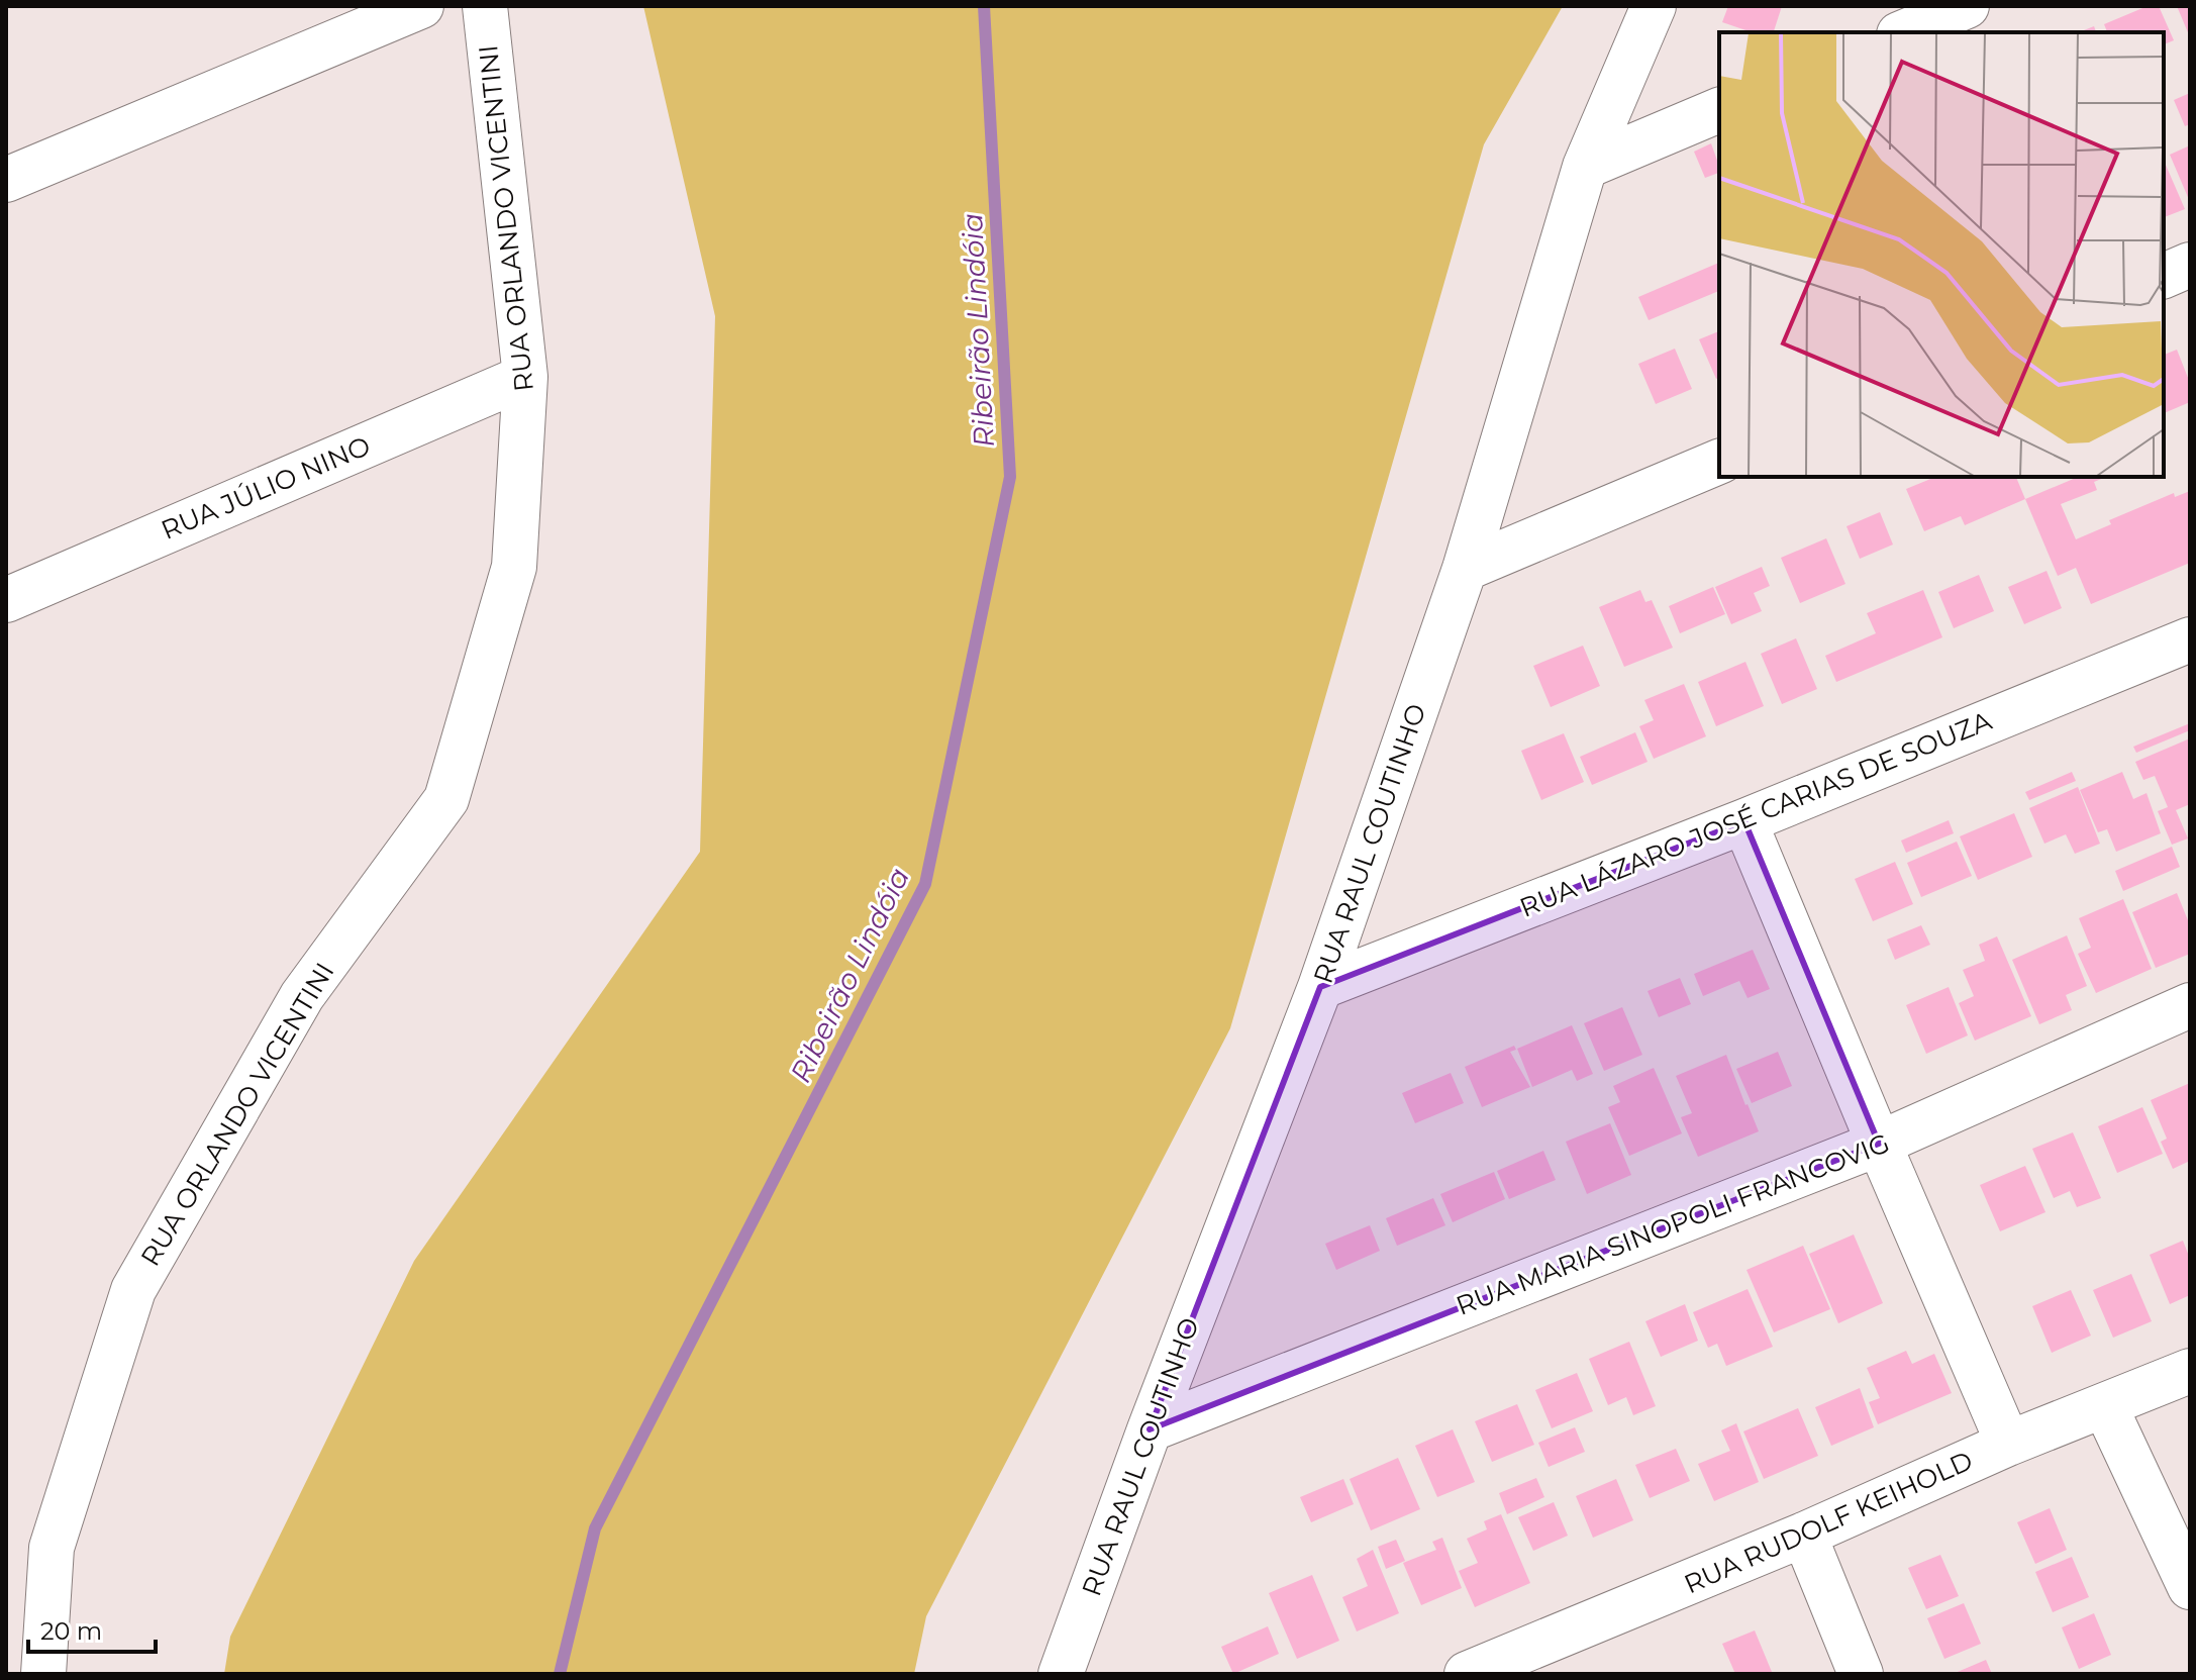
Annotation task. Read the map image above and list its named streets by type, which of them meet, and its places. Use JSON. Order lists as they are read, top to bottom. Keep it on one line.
{"streets":{"street":["RUA ORLANDO VICENTINI","RUA JÚLIO NINO","RUA LÁZARO JOSÉ CARIAS DE SOUZA","RUA RAUL COUTINHO","RUA MARIA SINOPOLI FRANCOVIG","RUA RUDOLF KEIHOLD"]},"crossings":[["RUA ORLANDO VICENTINI","RUA JÚLIO NINO"],["RUA LÁZARO JOSÉ CARIAS DE SOUZA","RUA RAUL COUTINHO"],["RUA RAUL COUTINHO","RUA MARIA SINOPOLI FRANCOVIG"]],"water":["Ribeirão Lindóia"],"scale_bar":"20 m"}
